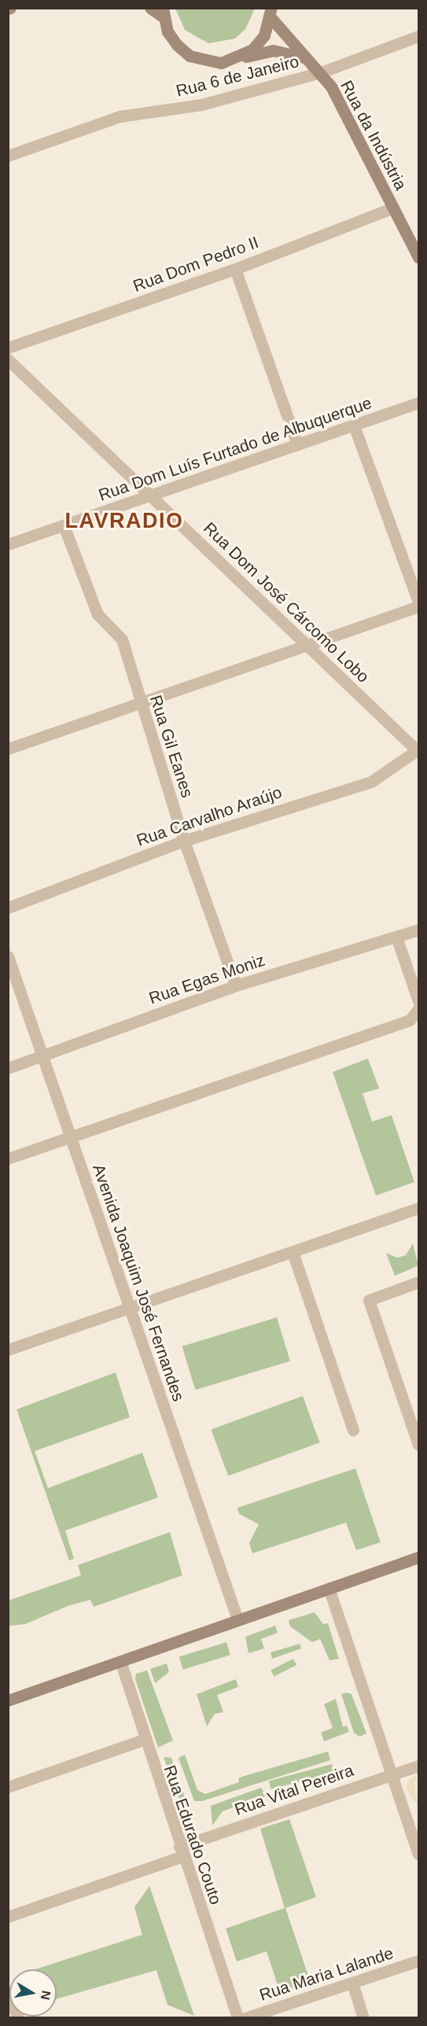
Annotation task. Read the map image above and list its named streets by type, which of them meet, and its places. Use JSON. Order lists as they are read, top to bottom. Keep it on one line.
{"streets":{"street":["Rua 6 de Janeiro","Rua da Indústria","Rua Dom Pedro II","Rua Dom Luís Furtado de Albuquerque","Rua Dom José Cárcomo Lobo","Rua Gil Eanes","Rua Carvalho Araújo","Rua Egas Moniz","Avenida Joaquim José Fernandes","Rua Vital Pereira","Rua Edurado Couto","Rua Maria Lalande"]},"crossings":[["Rua 6 de Janeiro","Rua da Indústria"],["Rua da Indústria","Rua Dom Pedro II"],["Rua Dom Luís Furtado de Albuquerque","Rua Dom José Cárcomo Lobo"],["Rua Dom Luís Furtado de Albuquerque","Rua Gil Eanes"],["Rua Dom José Cárcomo Lobo","Rua Carvalho Araújo"],["Rua Gil Eanes","Rua Carvalho Araújo"],["Rua Gil Eanes","Rua Egas Moniz"],["Rua Egas Moniz","Avenida Joaquim José Fernandes"],["Rua Vital Pereira","Rua Edurado Couto"]],"districts":["LAVRADIO"],"north":"right"}
